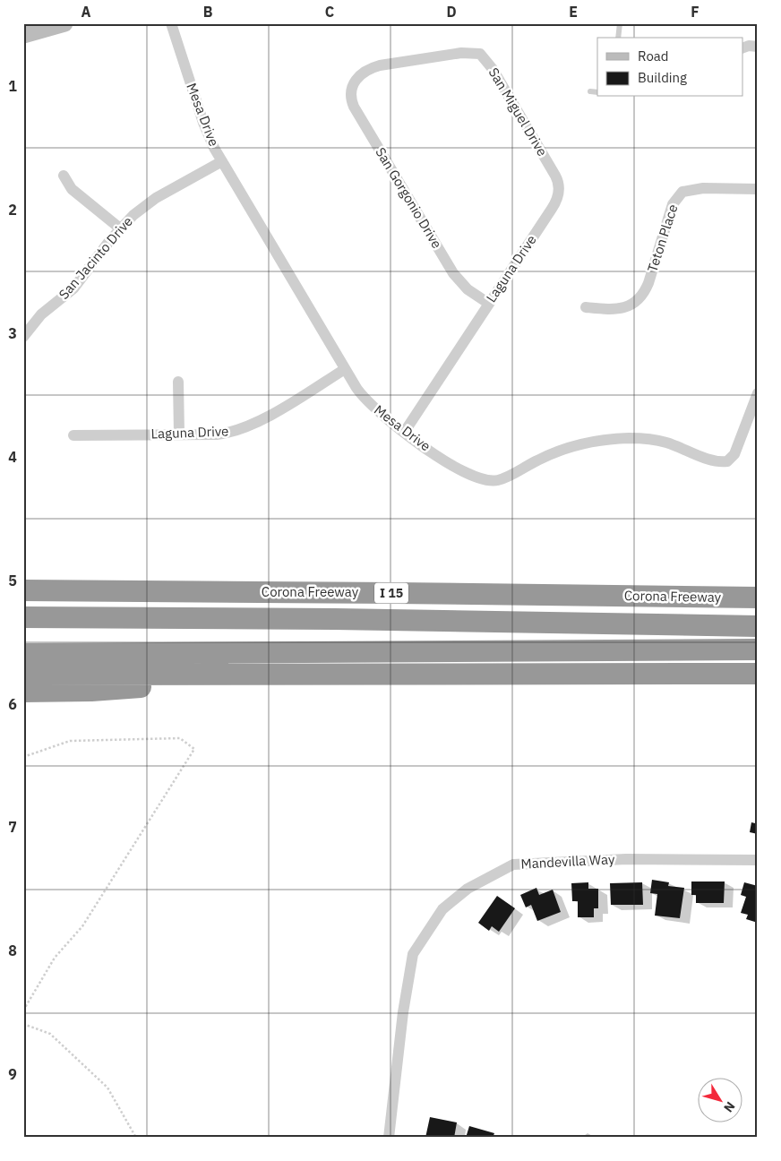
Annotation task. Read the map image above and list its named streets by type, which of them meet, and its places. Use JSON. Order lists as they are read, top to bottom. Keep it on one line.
{"streets":{"highway":["Corona Freeway","I 15"],"street":["San Miguel Drive","Mesa Drive","San Gorgonio Drive","Teton Place","San Jacinto Drive","Laguna Drive","Mandevilla Way"]},"crossings":[["San Miguel Drive","San Gorgonio Drive"],["San Miguel Drive","Laguna Drive"],["Mesa Drive","San Jacinto Drive"],["Mesa Drive","Laguna Drive"],["San Gorgonio Drive","Laguna Drive"]],"legend":["Road","Building"],"north":"bottom right","grid":{"columns":["A","B","C","D","E","F"],"rows":["1","2","3","4","5","6","7","8","9"]}}
